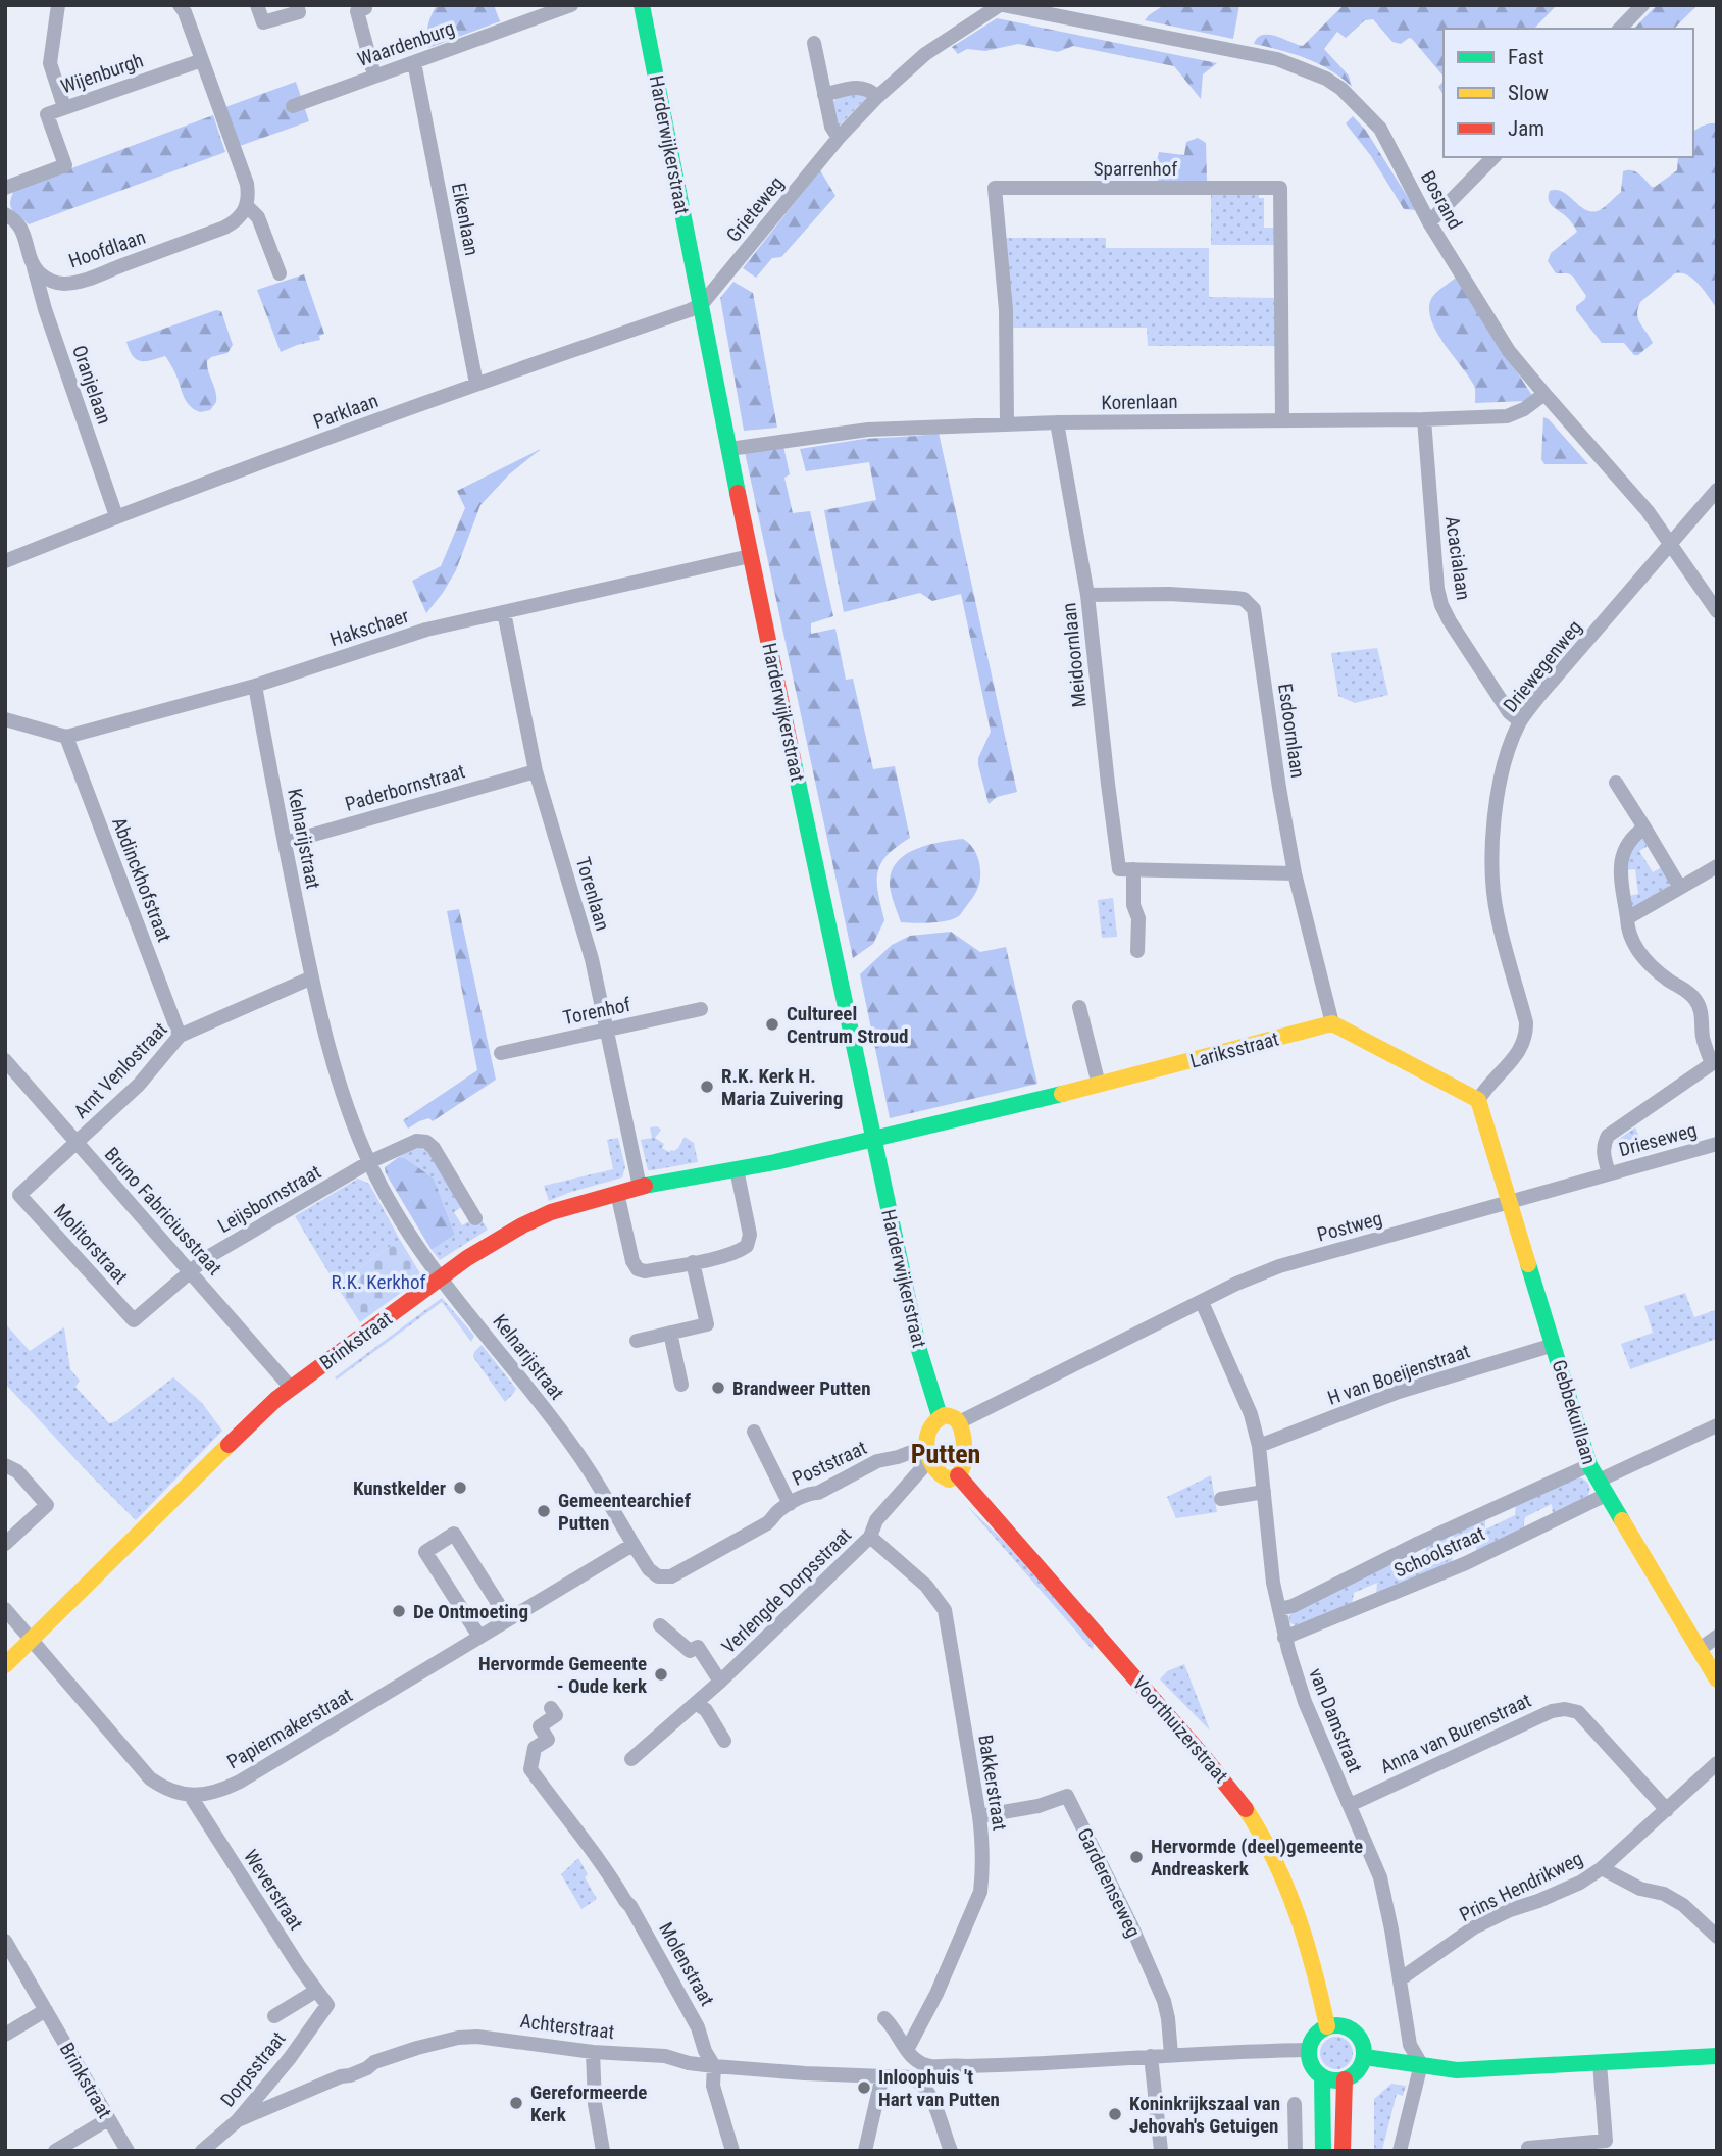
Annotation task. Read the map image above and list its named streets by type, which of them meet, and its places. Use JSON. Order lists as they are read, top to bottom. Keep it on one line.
{"streets":{"main road":["Harderwijkerstraat","Lariksstraat","Brinkstraat","Gebbekuillaan","Voorthuizerstraat"],"street":["Waardenburg","Wijenburgh","Sparrenhof","Bosrand","Grieteweg","Eikenlaan","Hoofdlaan","Oranjelaan","Korenlaan","Parklaan","Acacialaan","Hakschaer","Meidoornlaan","Driewegenweg","Esdoornlaan","Paderbornstraat","Kelnarijstraat","Abdinckhofstraat","Torenlaan","Torenhof","Arnt Venlostraat","Drieseweg","Leijsbornstraat","Bruno Fabriciusstraat","Postweg","Molitorstraat","H van Boeijenstraat","Poststraat","Schoolstraat","Verlengde Dorpsstraat","van Damstraat","Papiermakerstraat","Anna van Burenstraat","Bakkerstraat","Garderenseweg","Prins Hendrikweg","Weverstraat","Molenstraat","Achterstraat","Dorpsstraat"]},"crossings":[["Waardenburg","Eikenlaan"],["Harderwijkerstraat","Grieteweg"],["Harderwijkerstraat","Korenlaan"],["Harderwijkerstraat","Parklaan"],["Harderwijkerstraat","Hakschaer"],["Harderwijkerstraat","Lariksstraat"],["Harderwijkerstraat","Postweg"],["Harderwijkerstraat","Brinkstraat"],["Harderwijkerstraat","Poststraat"],["Harderwijkerstraat","Verlengde Dorpsstraat"],["Harderwijkerstraat","Voorthuizerstraat"],["Sparrenhof","Korenlaan"],["Bosrand","Grieteweg"],["Bosrand","Korenlaan"],["Bosrand","Driewegenweg"],["Grieteweg","Parklaan"],["Eikenlaan","Parklaan"],["Hoofdlaan","Oranjelaan"],["Oranjelaan","Parklaan"],["Korenlaan","Acacialaan"],["Korenlaan","Meidoornlaan"],["Acacialaan","Driewegenweg"],["Hakschaer","Kelnarijstraat"],["Hakschaer","Abdinckhofstraat"],["Hakschaer","Torenlaan"],["Meidoornlaan","Esdoornlaan"],["Esdoornlaan","Lariksstraat"],["Paderbornstraat","Kelnarijstraat"],["Paderbornstraat","Torenlaan"],["Kelnarijstraat","Arnt Venlostraat"],["Kelnarijstraat","Leijsbornstraat"],["Kelnarijstraat","Brinkstraat"],["Kelnarijstraat","Poststraat"],["Kelnarijstraat","Papiermakerstraat"],["Abdinckhofstraat","Arnt Venlostraat"],["Torenlaan","Torenhof"],["Torenlaan","Brinkstraat"],["Lariksstraat","Brinkstraat"],["Arnt Venlostraat","Bruno Fabriciusstraat"],["Arnt Venlostraat","Molitorstraat"],["Drieseweg","Postweg"],["Leijsbornstraat","Bruno Fabriciusstraat"],["Leijsbornstraat","Molitorstraat"],["Bruno Fabriciusstraat","Molitorstraat"],["Bruno Fabriciusstraat","Brinkstraat"],["Postweg","Gebbekuillaan"],["Postweg","Poststraat"],["Postweg","Verlengde Dorpsstraat"],["Postweg","van Damstraat"],["Postweg","Voorthuizerstraat"],["H van Boeijenstraat","Gebbekuillaan"],["H van Boeijenstraat","van Damstraat"],["Gebbekuillaan","Schoolstraat"],["Poststraat","Verlengde Dorpsstraat"],["Poststraat","Voorthuizerstraat"],["Schoolstraat","van Damstraat"],["Verlengde Dorpsstraat","Voorthuizerstraat"],["Verlengde Dorpsstraat","Bakkerstraat"],["van Damstraat","Anna van Burenstraat"],["van Damstraat","Prins Hendrikweg"],["Papiermakerstraat","Weverstraat"],["Anna van Burenstraat","Prins Hendrikweg"],["Bakkerstraat","Garderenseweg"],["Weverstraat","Dorpsstraat"],["Molenstraat","Achterstraat"],["Achterstraat","Dorpsstraat"]],"districts":["Putten"],"parks":["R.K. Kerkhof"],"places":["Cultureel Centrum Stroud","R.K. Kerk H. Maria Zuivering","Brandweer Putten","Kunstkelder","Gemeentearchief Putten","De Ontmoeting","Hervormde Gemeente - Oude kerk","Hervormde (deel)gemeente Andreaskerk","Inloophuis 't Hart van Putten","Gereformeerde Kerk","Koninkrijkszaal van Jehovah's Getuigen"],"legend":["Fast","Slow","Jam"]}
